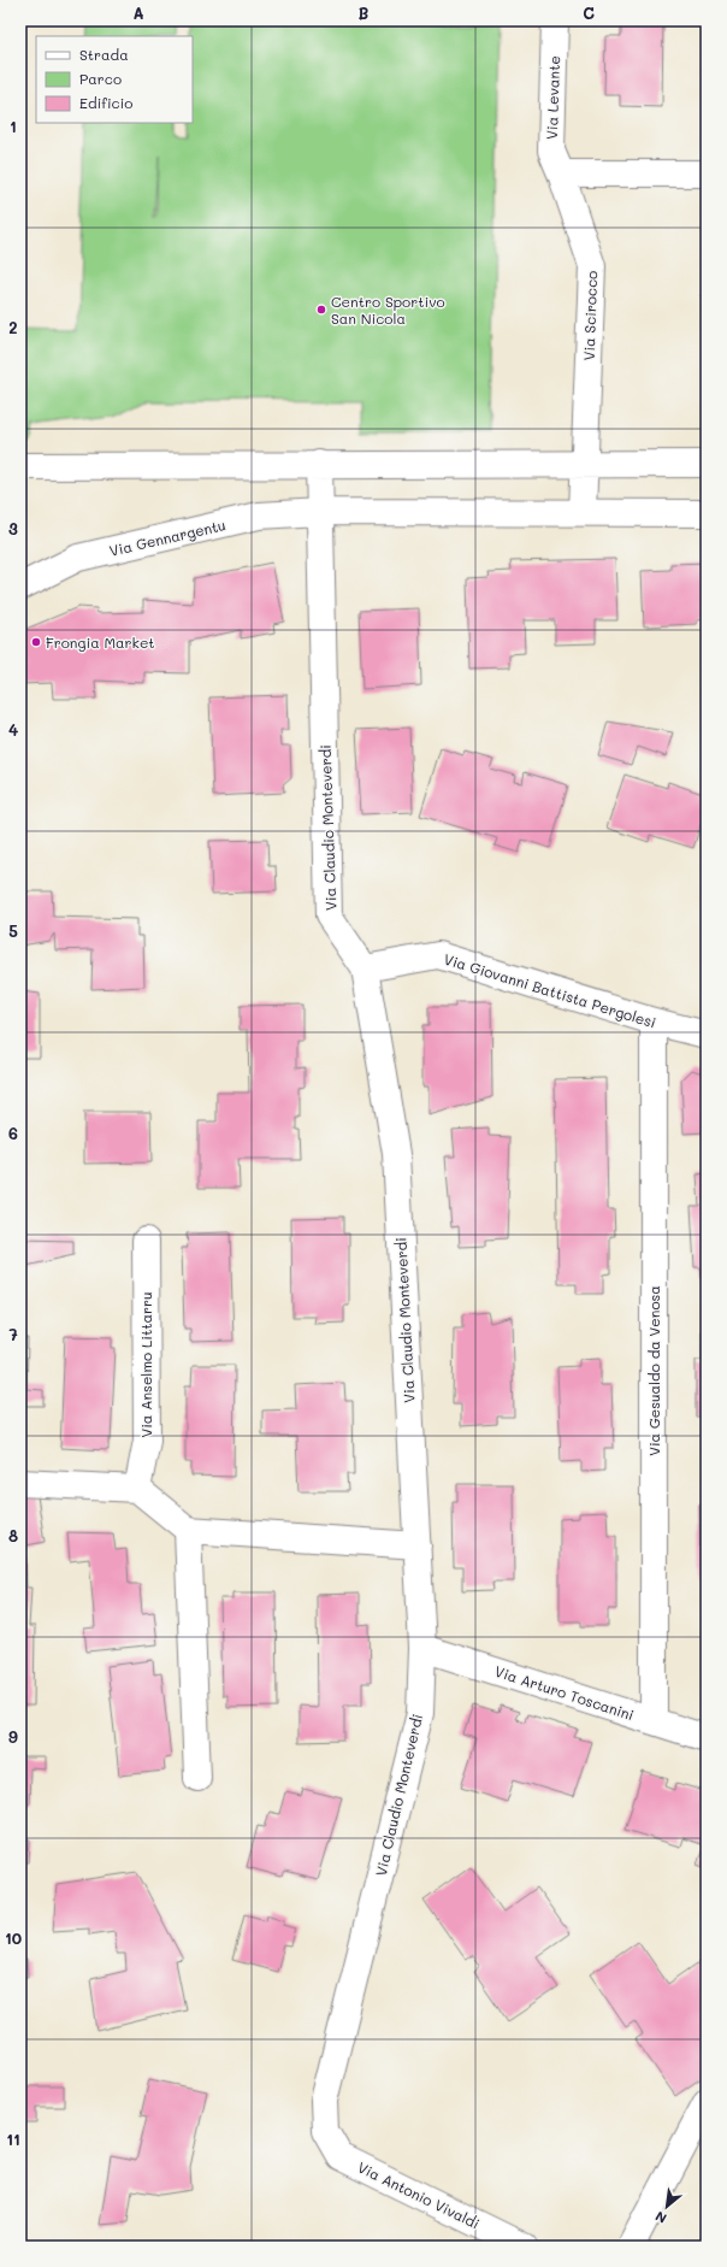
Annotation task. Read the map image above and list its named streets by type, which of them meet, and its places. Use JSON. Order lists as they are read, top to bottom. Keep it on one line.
{"streets":{"street":["Via Levante","Via Scirocco","Via Gennargentu","Via Claudio Monteverdi","Via Giovanni Battista Pergolesi","Via Anselmo Littarru","Via Gesualdo da Venosa","Via Arturo Toscanini","Via Antonio Vivaldi"]},"crossings":[["Via Levante","Via Scirocco"],["Via Gennargentu","Via Claudio Monteverdi"],["Via Claudio Monteverdi","Via Giovanni Battista Pergolesi"],["Via Claudio Monteverdi","Via Arturo Toscanini"],["Via Claudio Monteverdi","Via Antonio Vivaldi"],["Via Giovanni Battista Pergolesi","Via Gesualdo da Venosa"],["Via Gesualdo da Venosa","Via Arturo Toscanini"]],"places":["Centro Sportivo San Nicola","Frongia Market"],"legend":["Strada","Parco","Edificio"],"north":"bottom left","grid":{"columns":["A","B","C"],"rows":["1","2","3","4","5","6","7","8","9","10","11"]}}
